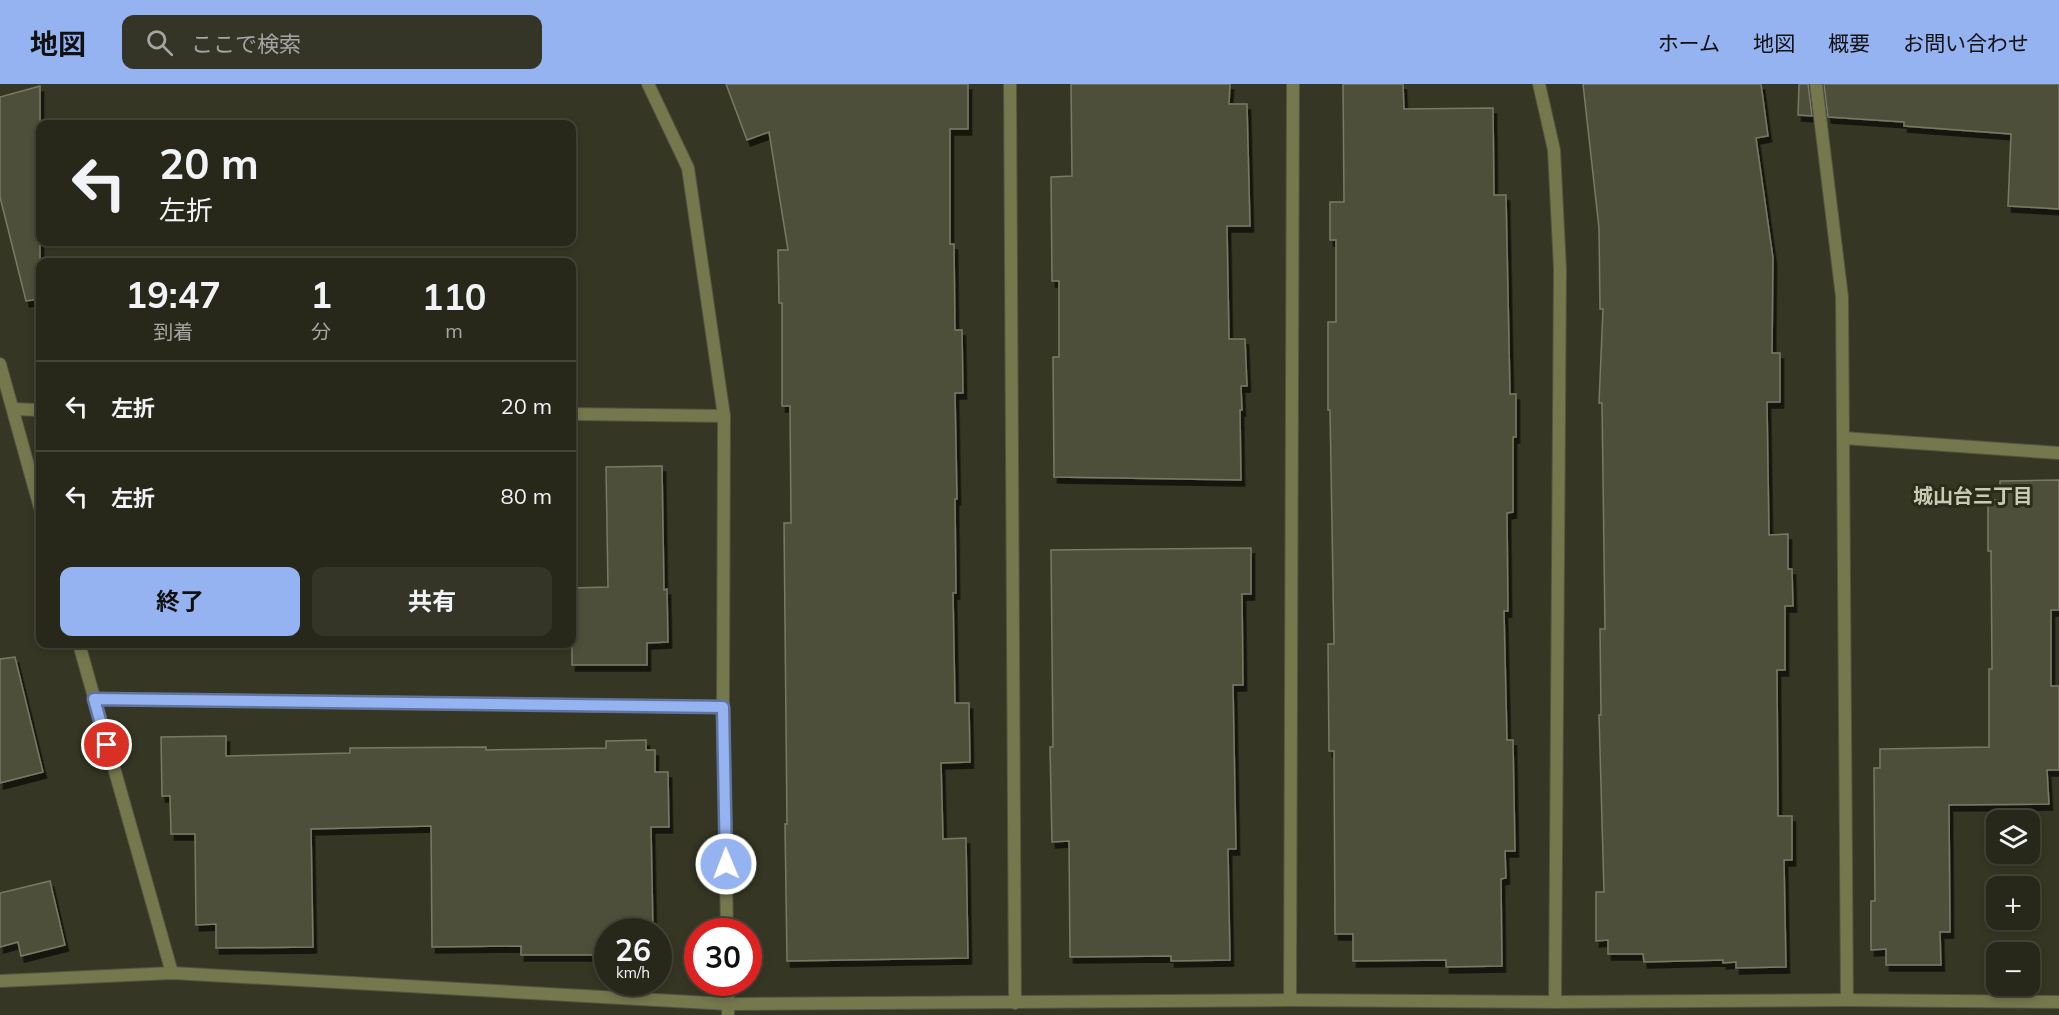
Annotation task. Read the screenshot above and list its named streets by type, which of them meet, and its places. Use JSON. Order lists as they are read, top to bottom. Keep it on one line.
{"districts":["城山台三丁目"],"page":{"header":"地図","search":"ここで検索","nav":["ホーム","地図","概要","お問い合わせ"],"turn":["20 m","左折"],"eta":["19:47","到着","1","分","110","m"],"list":[{"name":"左折","value":"20 m"},{"name":"左折","value":"80 m"}],"buttons":["終了","共有"],"map_buttons":["+","−"],"speed":"26 km/h","limit":"30"}}
